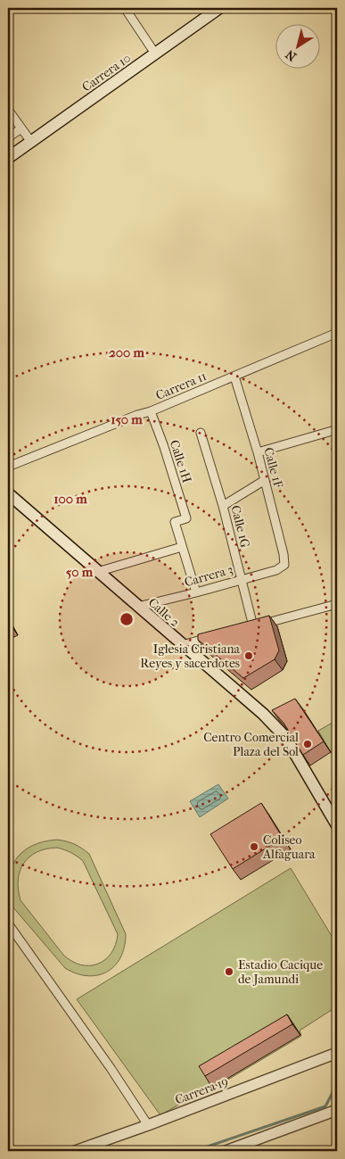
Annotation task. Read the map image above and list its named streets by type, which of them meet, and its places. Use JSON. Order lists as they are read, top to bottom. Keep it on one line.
{"streets":{"main road":["Carrera 10","Calle 2"],"street":["Carrera 11","Calle 1H","Calle 1F","Calle 1G","Carrera 3","Carrera 19"]},"crossings":[["Carrera 11","Calle 1H"],["Carrera 11","Calle 1F"],["Calle 1F","Carrera 3"],["Calle 1G","Carrera 3"],["Carrera 3","Calle 2"]],"places":["Iglesia Cristiana Reyes y sacerdotes","Centro Comercial Plaza del Sol","Coliseo Alfaguara","Estadio Cacique de Jamundi"],"north":"bottom left","rings":["200 m","150 m","100 m","50 m"]}
